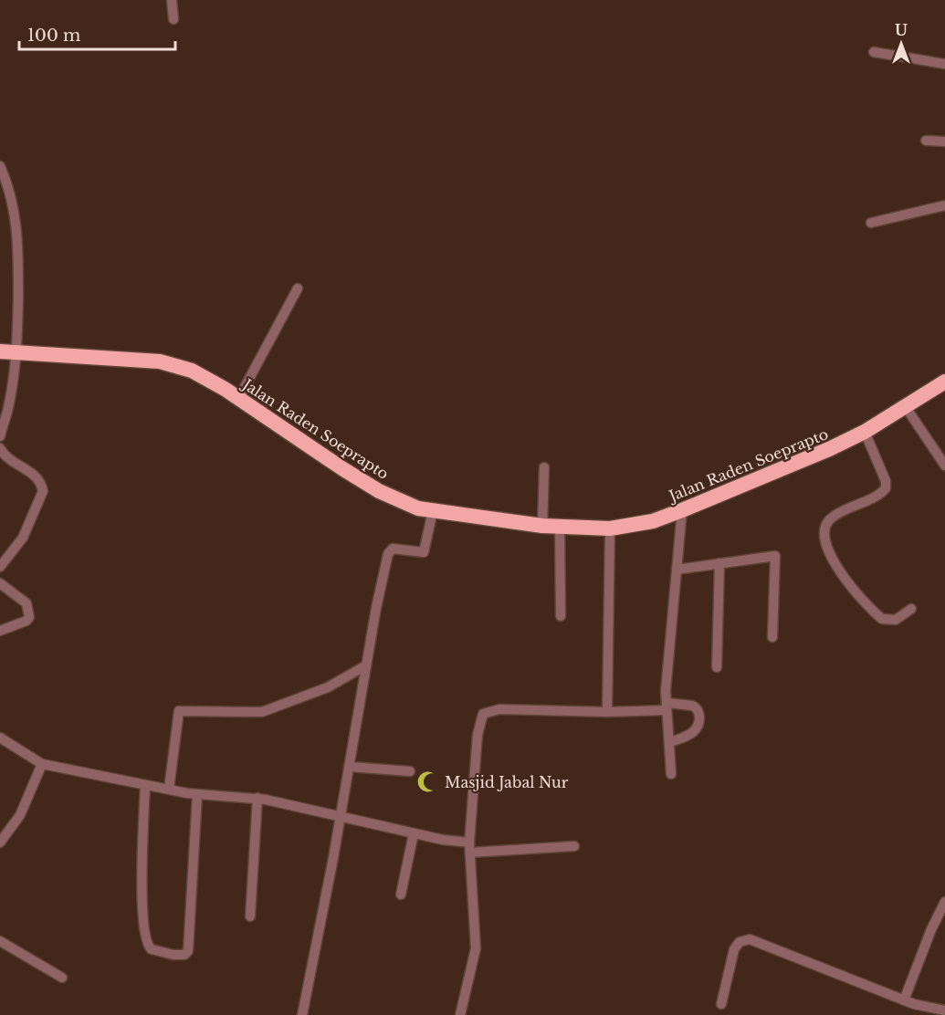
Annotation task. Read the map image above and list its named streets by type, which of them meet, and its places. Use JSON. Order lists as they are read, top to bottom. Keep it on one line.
{"streets":{"highway":["Jalan Raden Soeprapto"]},"places":{"mosque":["Masjid Jabal Nur"]},"scale_bar":"100 m","north":"top"}
